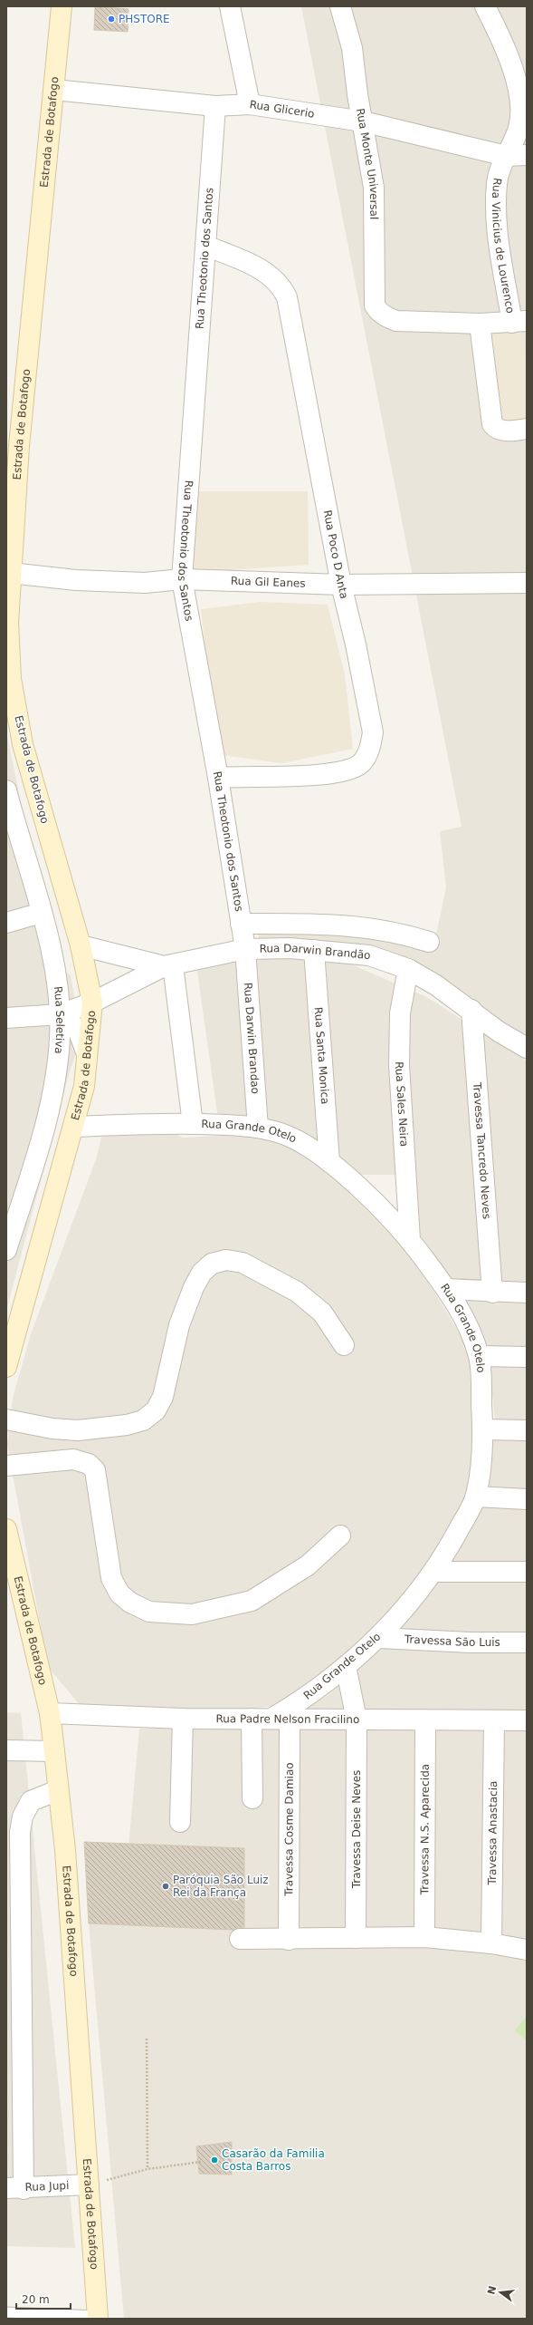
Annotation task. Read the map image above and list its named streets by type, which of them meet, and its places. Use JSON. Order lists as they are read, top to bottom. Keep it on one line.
{"streets":{"main road":["Estrada de Botafogo"],"street":["Rua Glicerio","Rua Monte Universal","Rua Vinicius de Lourenco","Rua Theotonio dos Santos","Rua Poco D Anta","Rua Gil Eanes","Rua Darwin Brandão","Rua Seletiva","Rua Darwin Brandao","Rua Santa Monica","Rua Sales Neira","Rua Grande Otelo","Travessa Tancredo Neves","Travessa Sāo Luis","Rua Padre Nelson Fracilino","Travessa Cosme Damiao","Travessa Deise Neves","Travessa N.S. Aparecida","Travessa Anastacia","Rua Jupi"]},"crossings":[["Rua Glicerio","Estrada de Botafogo"],["Rua Glicerio","Rua Monte Universal"],["Rua Glicerio","Rua Vinicius de Lourenco"],["Rua Glicerio","Rua Theotonio dos Santos"],["Estrada de Botafogo","Rua Gil Eanes"],["Estrada de Botafogo","Rua Darwin Brandão"],["Estrada de Botafogo","Rua Grande Otelo"],["Estrada de Botafogo","Rua Padre Nelson Fracilino"],["Estrada de Botafogo","Rua Jupi"],["Rua Theotonio dos Santos","Rua Poco D Anta"],["Rua Theotonio dos Santos","Rua Gil Eanes"],["Rua Theotonio dos Santos","Rua Darwin Brandão"],["Rua Theotonio dos Santos","Rua Darwin Brandao"],["Rua Poco D Anta","Rua Gil Eanes"],["Rua Darwin Brandão","Rua Darwin Brandao"],["Rua Darwin Brandão","Rua Santa Monica"],["Rua Darwin Brandão","Rua Sales Neira"],["Rua Darwin Brandão","Travessa Tancredo Neves"],["Rua Darwin Brandao","Rua Grande Otelo"],["Rua Santa Monica","Rua Grande Otelo"],["Rua Sales Neira","Rua Grande Otelo"],["Rua Grande Otelo","Travessa Sāo Luis"],["Rua Grande Otelo","Rua Padre Nelson Fracilino"],["Rua Grande Otelo","Travessa Cosme Damiao"],["Rua Grande Otelo","Travessa Deise Neves"],["Rua Padre Nelson Fracilino","Travessa Cosme Damiao"],["Rua Padre Nelson Fracilino","Travessa Deise Neves"],["Rua Padre Nelson Fracilino","Travessa N.S. Aparecida"],["Rua Padre Nelson Fracilino","Travessa Anastacia"]],"places":["PHSTORE","Paróquia São Luiz Rei da França","Casarão da Familia Costa Barros"],"scale_bar":"20 m","north":"left"}
